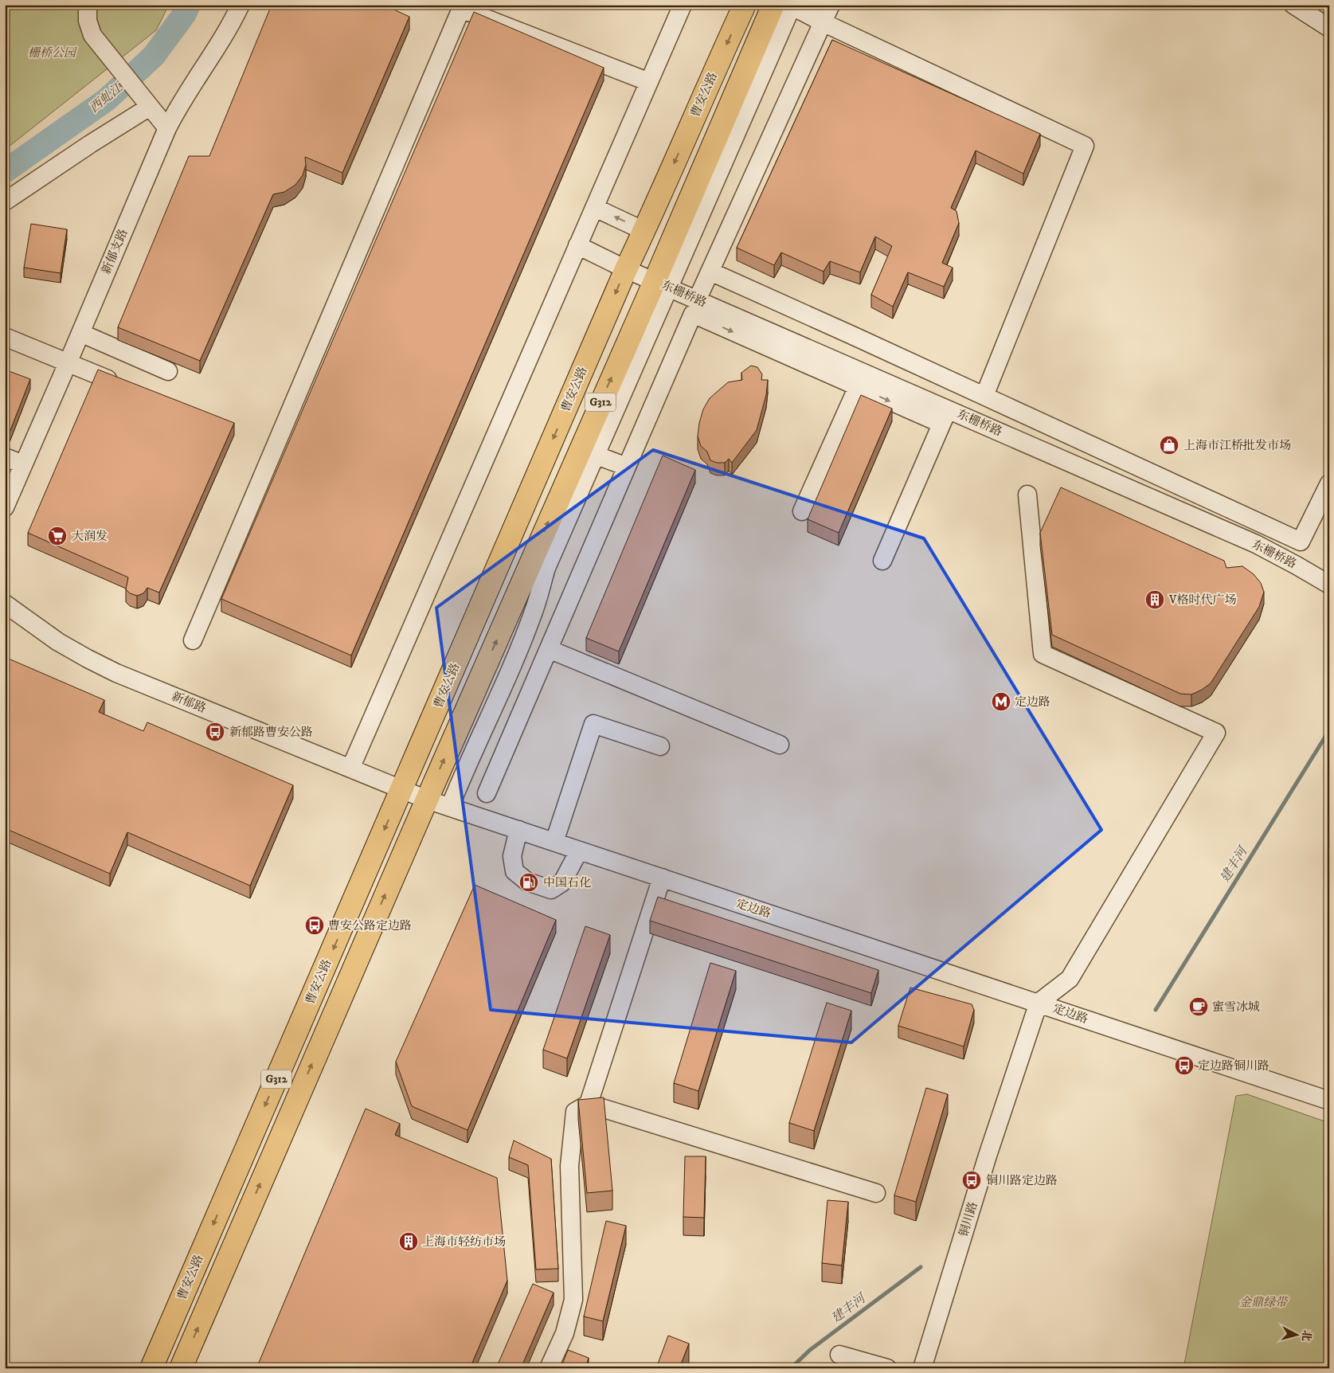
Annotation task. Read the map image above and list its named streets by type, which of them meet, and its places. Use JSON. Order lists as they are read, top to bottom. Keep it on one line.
{"streets":{"highway":["曹安公路","G312"],"street":["新郁支路","东栅桥路","新郁路","定边路","铜川路"]},"crossings":[["曹安公路","东栅桥路"],["曹安公路","新郁路"],["东栅桥路","G312"],["G312","新郁路"],["G312","定边路"],["新郁路","定边路"],["定边路","铜川路"]],"water":["西虬江","建丰河"],"parks":["栅桥公园","金鼎绿带"],"places":{"shop":["上海市江桥批发市场"],"supermarket":["大润发"],"building":["V格时代广场","上海市轻纺市场"],"metro station":["定边路"],"bus stop":["新郁路曹安公路","曹安公路定边路","定边路铜川路","铜川路定边路"],"fuel station":["中国石化"],"cafe":["蜜雪冰城"]},"north":"right"}
